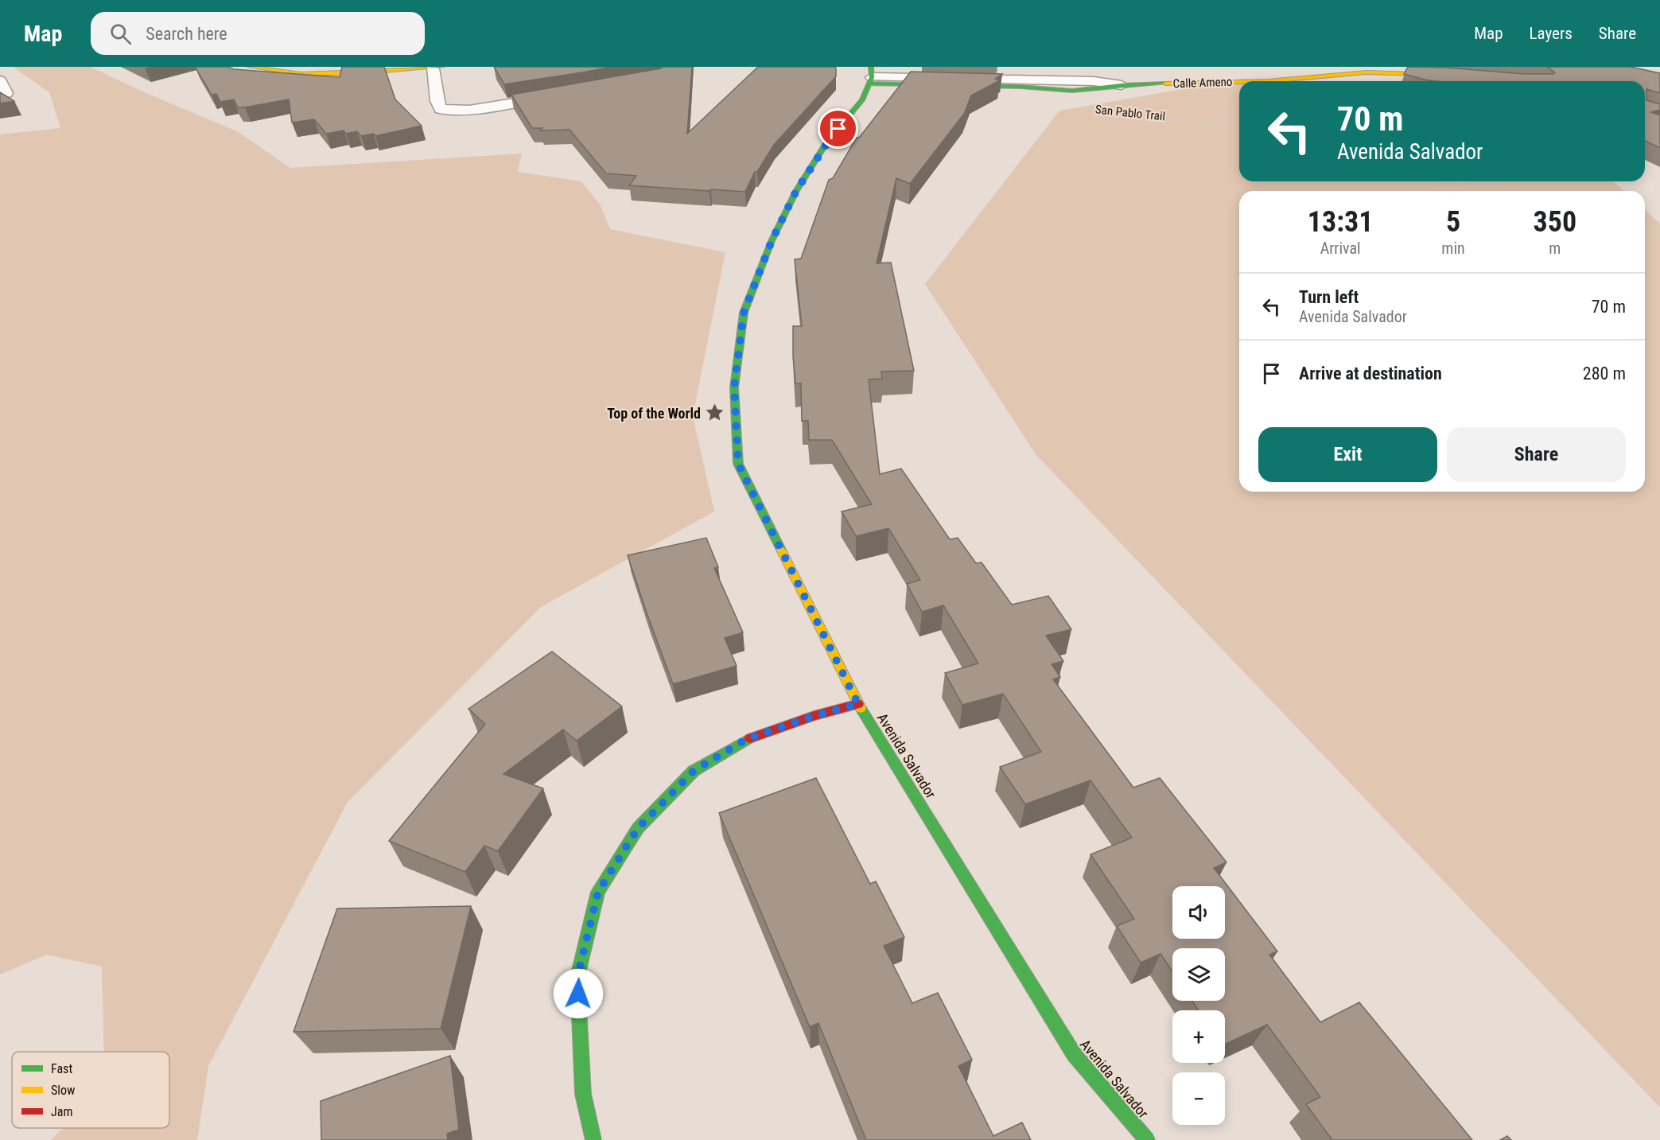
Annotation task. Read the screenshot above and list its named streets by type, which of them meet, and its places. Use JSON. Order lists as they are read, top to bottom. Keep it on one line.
{"streets":{"street":["Calle Ameno","Avenida Salvador"],"path":["San Pablo Trail"]},"crossings":[["Calle Ameno","Avenida Salvador"]],"places":{"place":["Top of the World"]},"legend":["Fast","Slow","Jam"],"page":{"header":"Map","search":"Search here","nav":["Map","Layers","Share"],"turn":["70 m","Avenida Salvador"],"eta":["13:31","Arrival","5","min","350","m"],"list":[{"name":"Turn left","note":"Avenida Salvador","value":"70 m"},{"name":"Arrive at destination","value":"280 m"}],"buttons":["Exit","Share"],"map_buttons":["+","−"]}}
